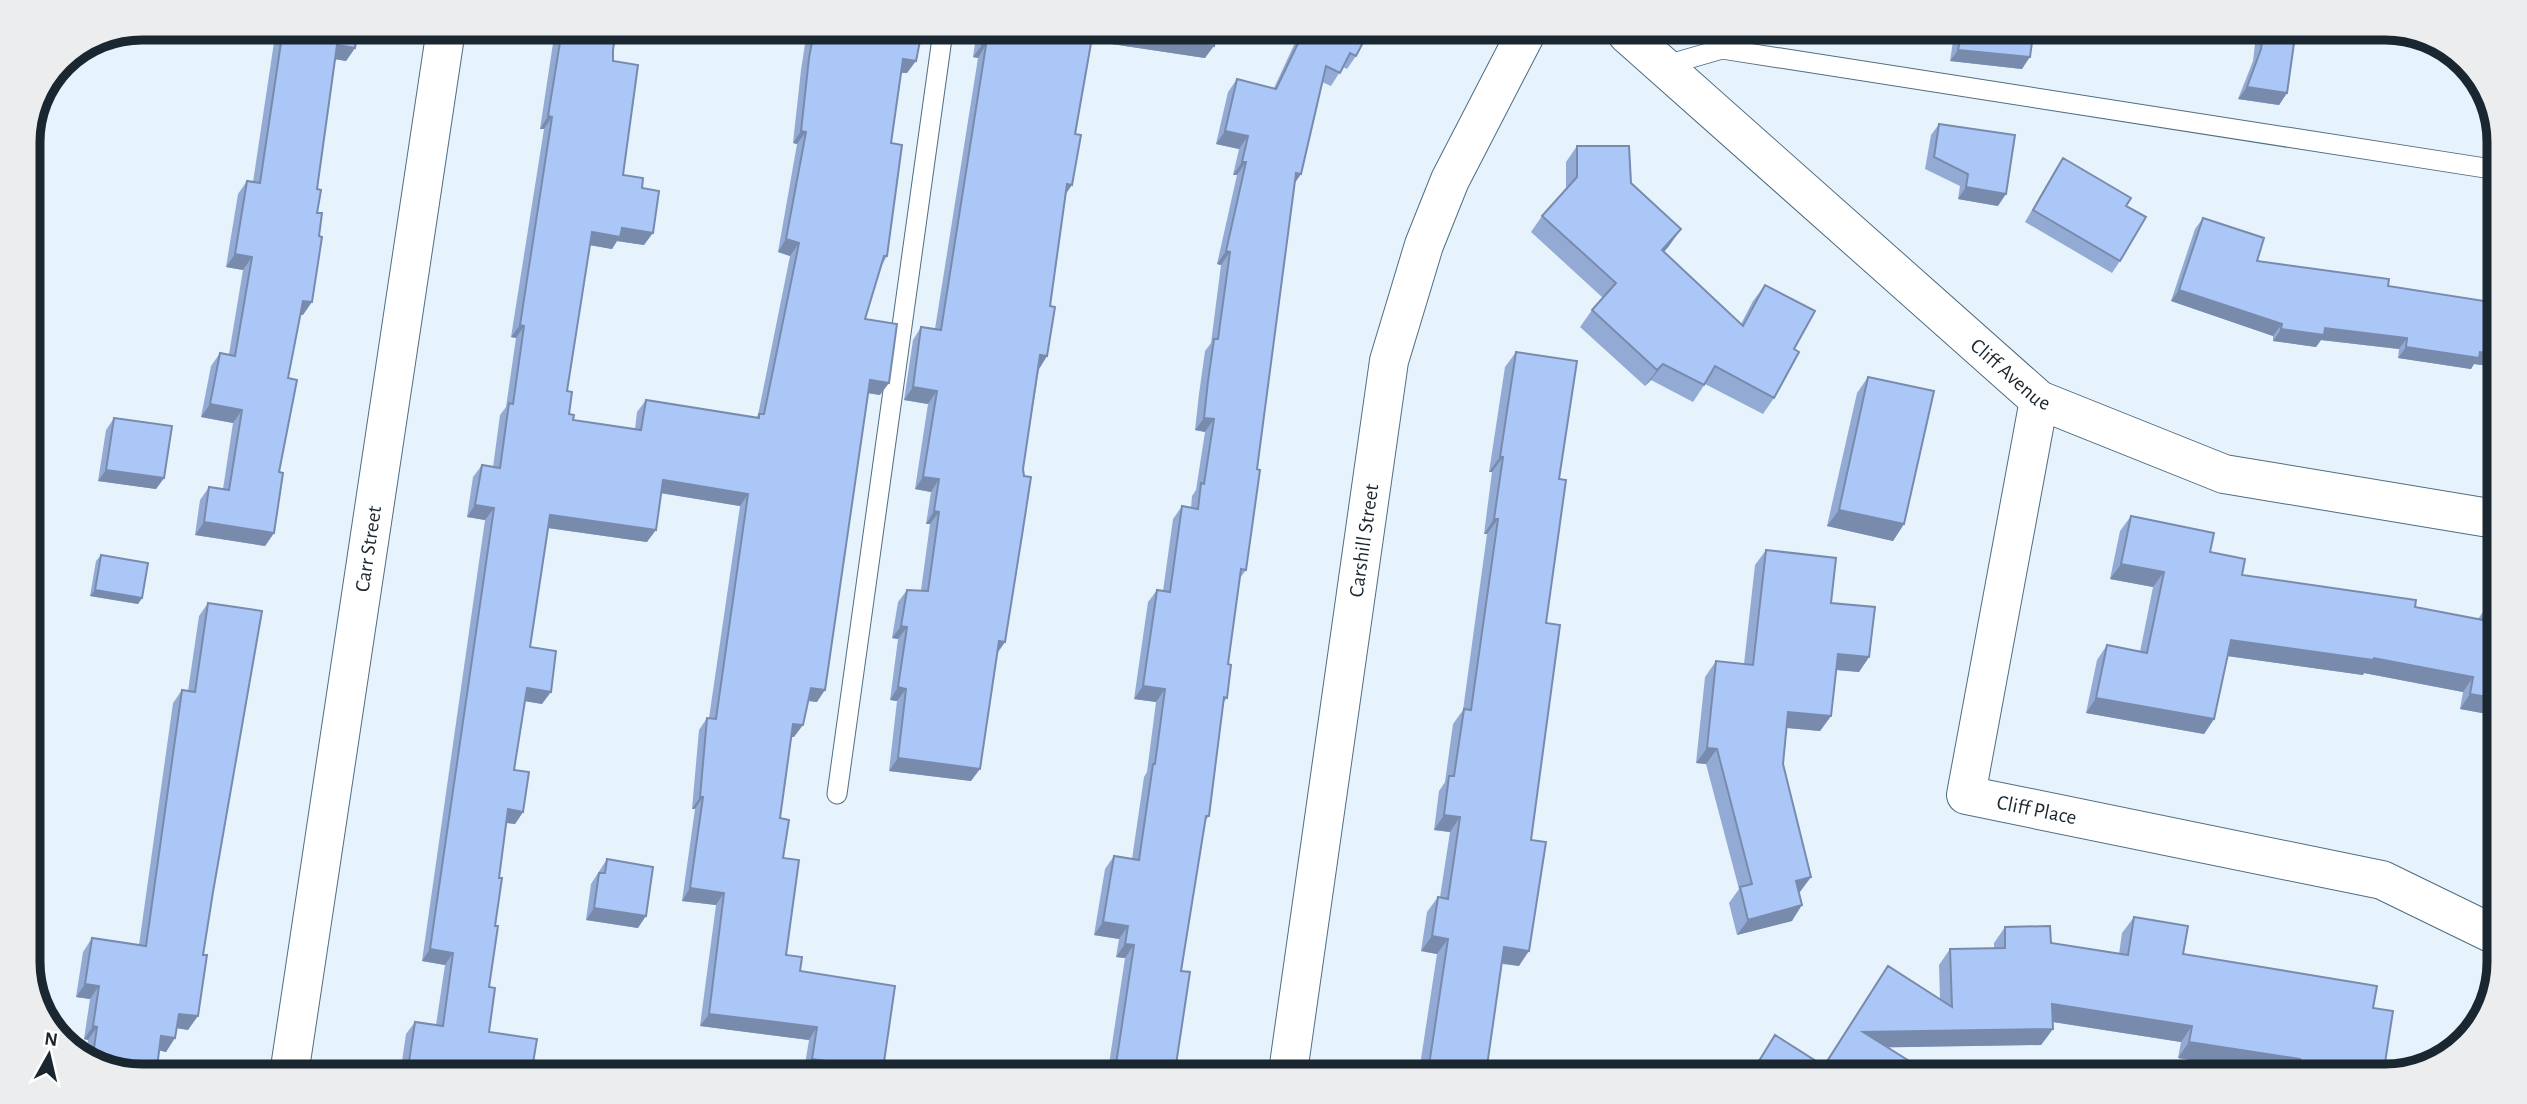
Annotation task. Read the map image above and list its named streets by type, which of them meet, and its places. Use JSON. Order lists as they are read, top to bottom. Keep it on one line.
{"streets":{"street":["Cliff Avenue","Carshill Street","Carr Street","Cliff Place"]},"crossings":[["Cliff Avenue","Cliff Place"]],"north":"top"}
